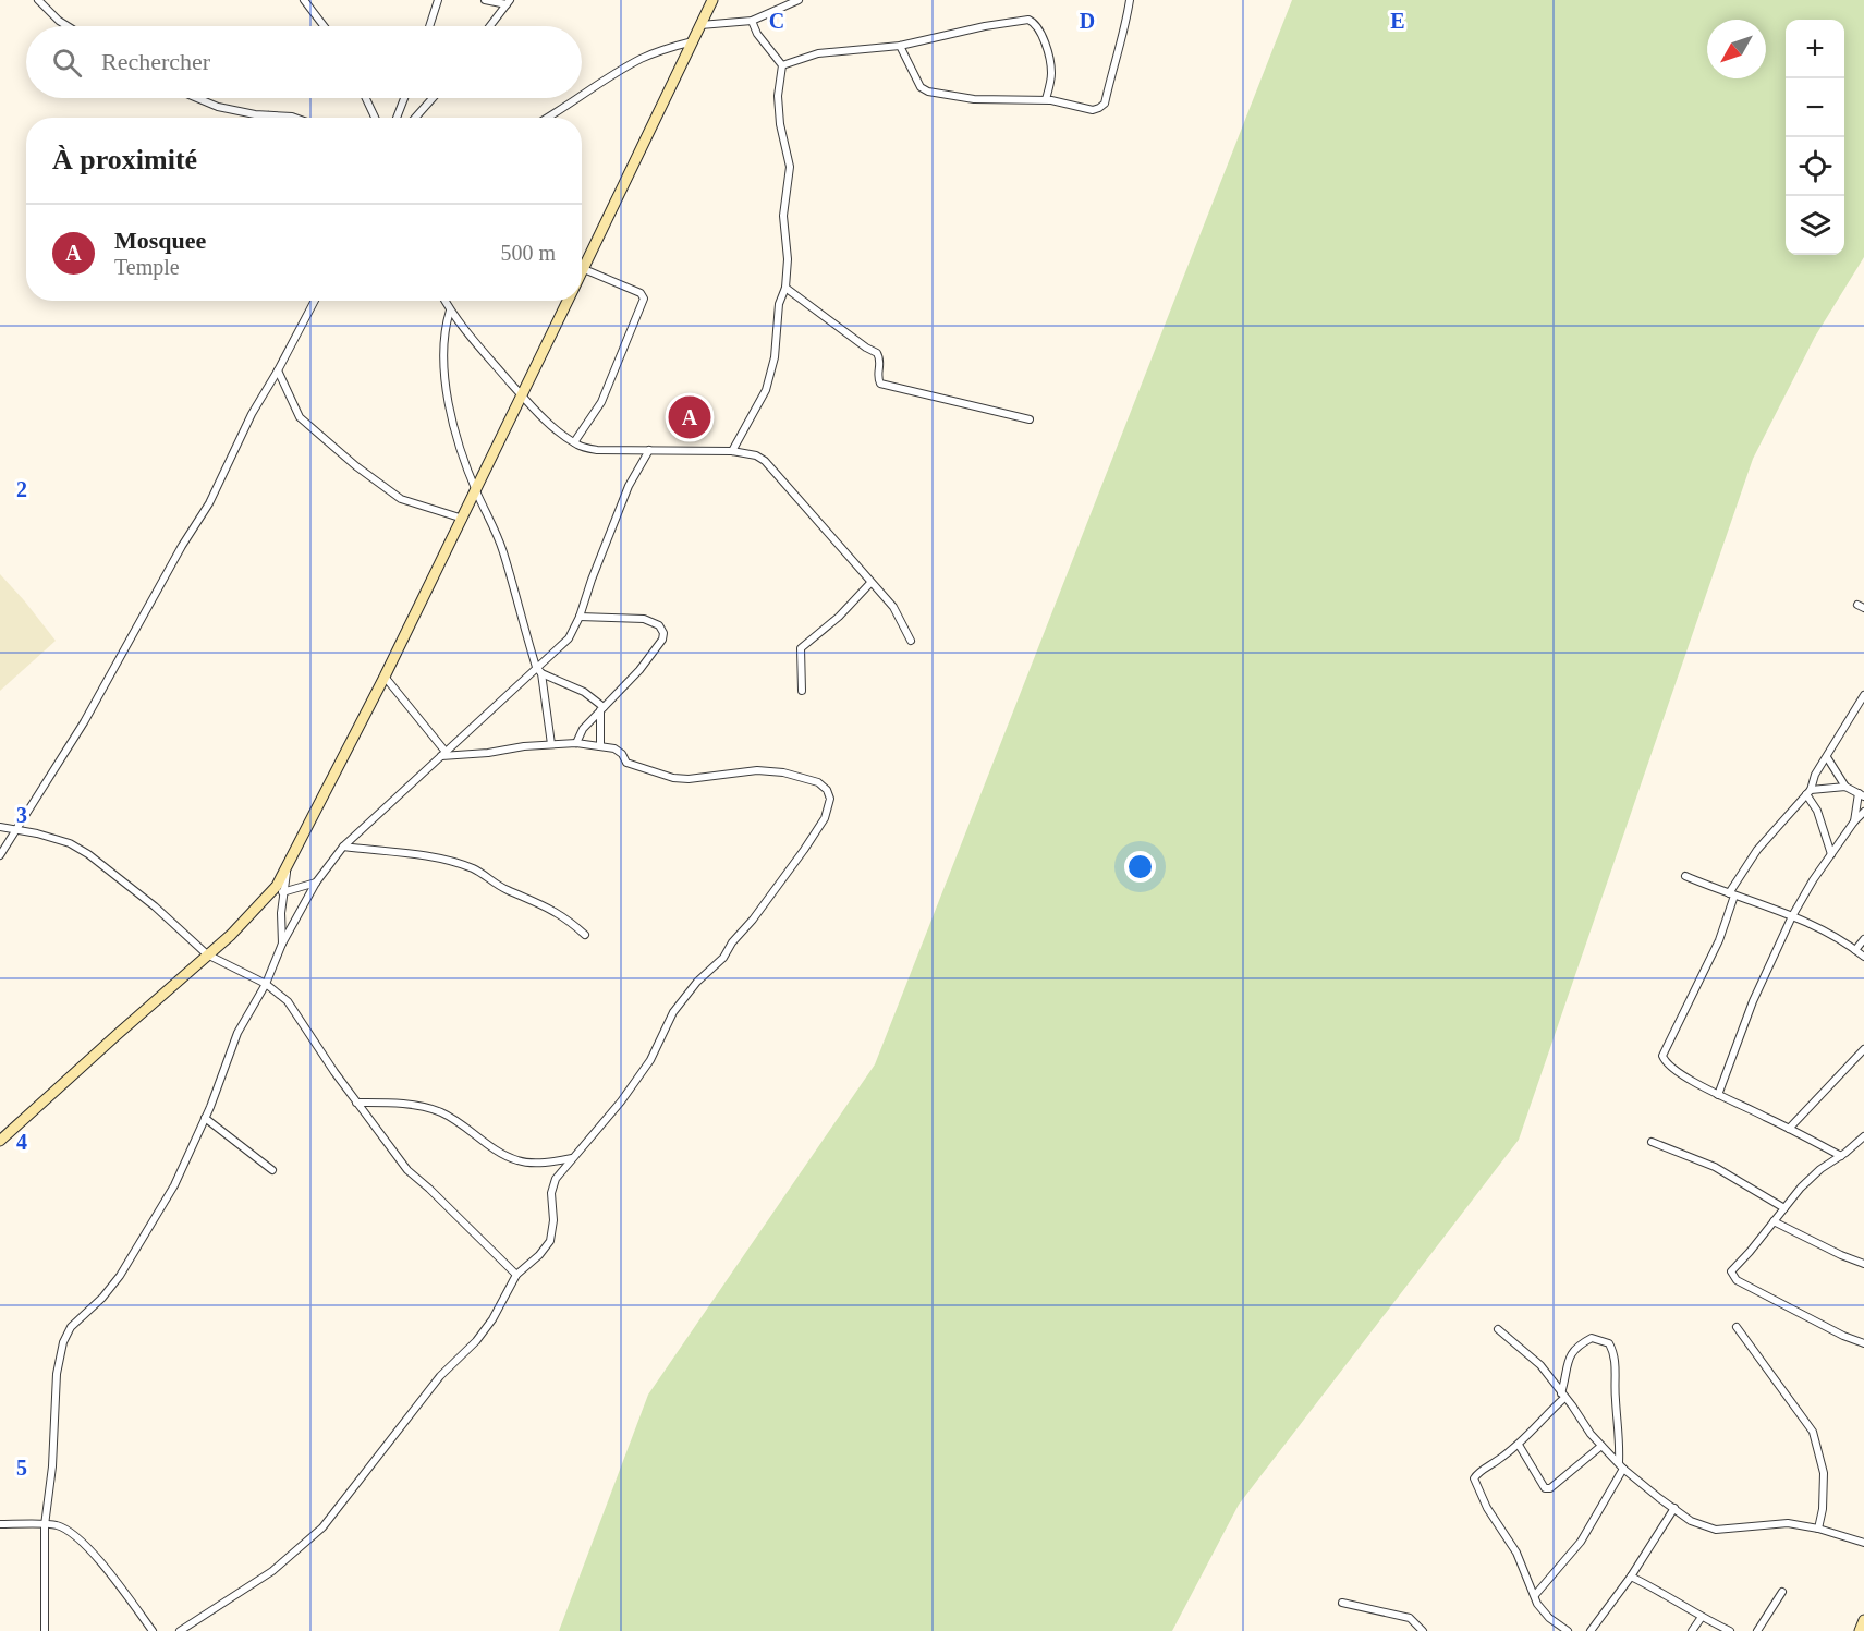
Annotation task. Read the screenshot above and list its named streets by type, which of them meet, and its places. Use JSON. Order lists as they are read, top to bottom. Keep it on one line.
{"north":"bottom left","page":{"map_buttons":["+","−"],"search":"Rechercher","heading":"À proximité","list":[{"mark":"A","name":"Mosquee","note":"Temple","value":"500 m"}],"pins":"A"},"grid":{"columns":["C","D","E"],"rows":["2","3","4","5"]}}
